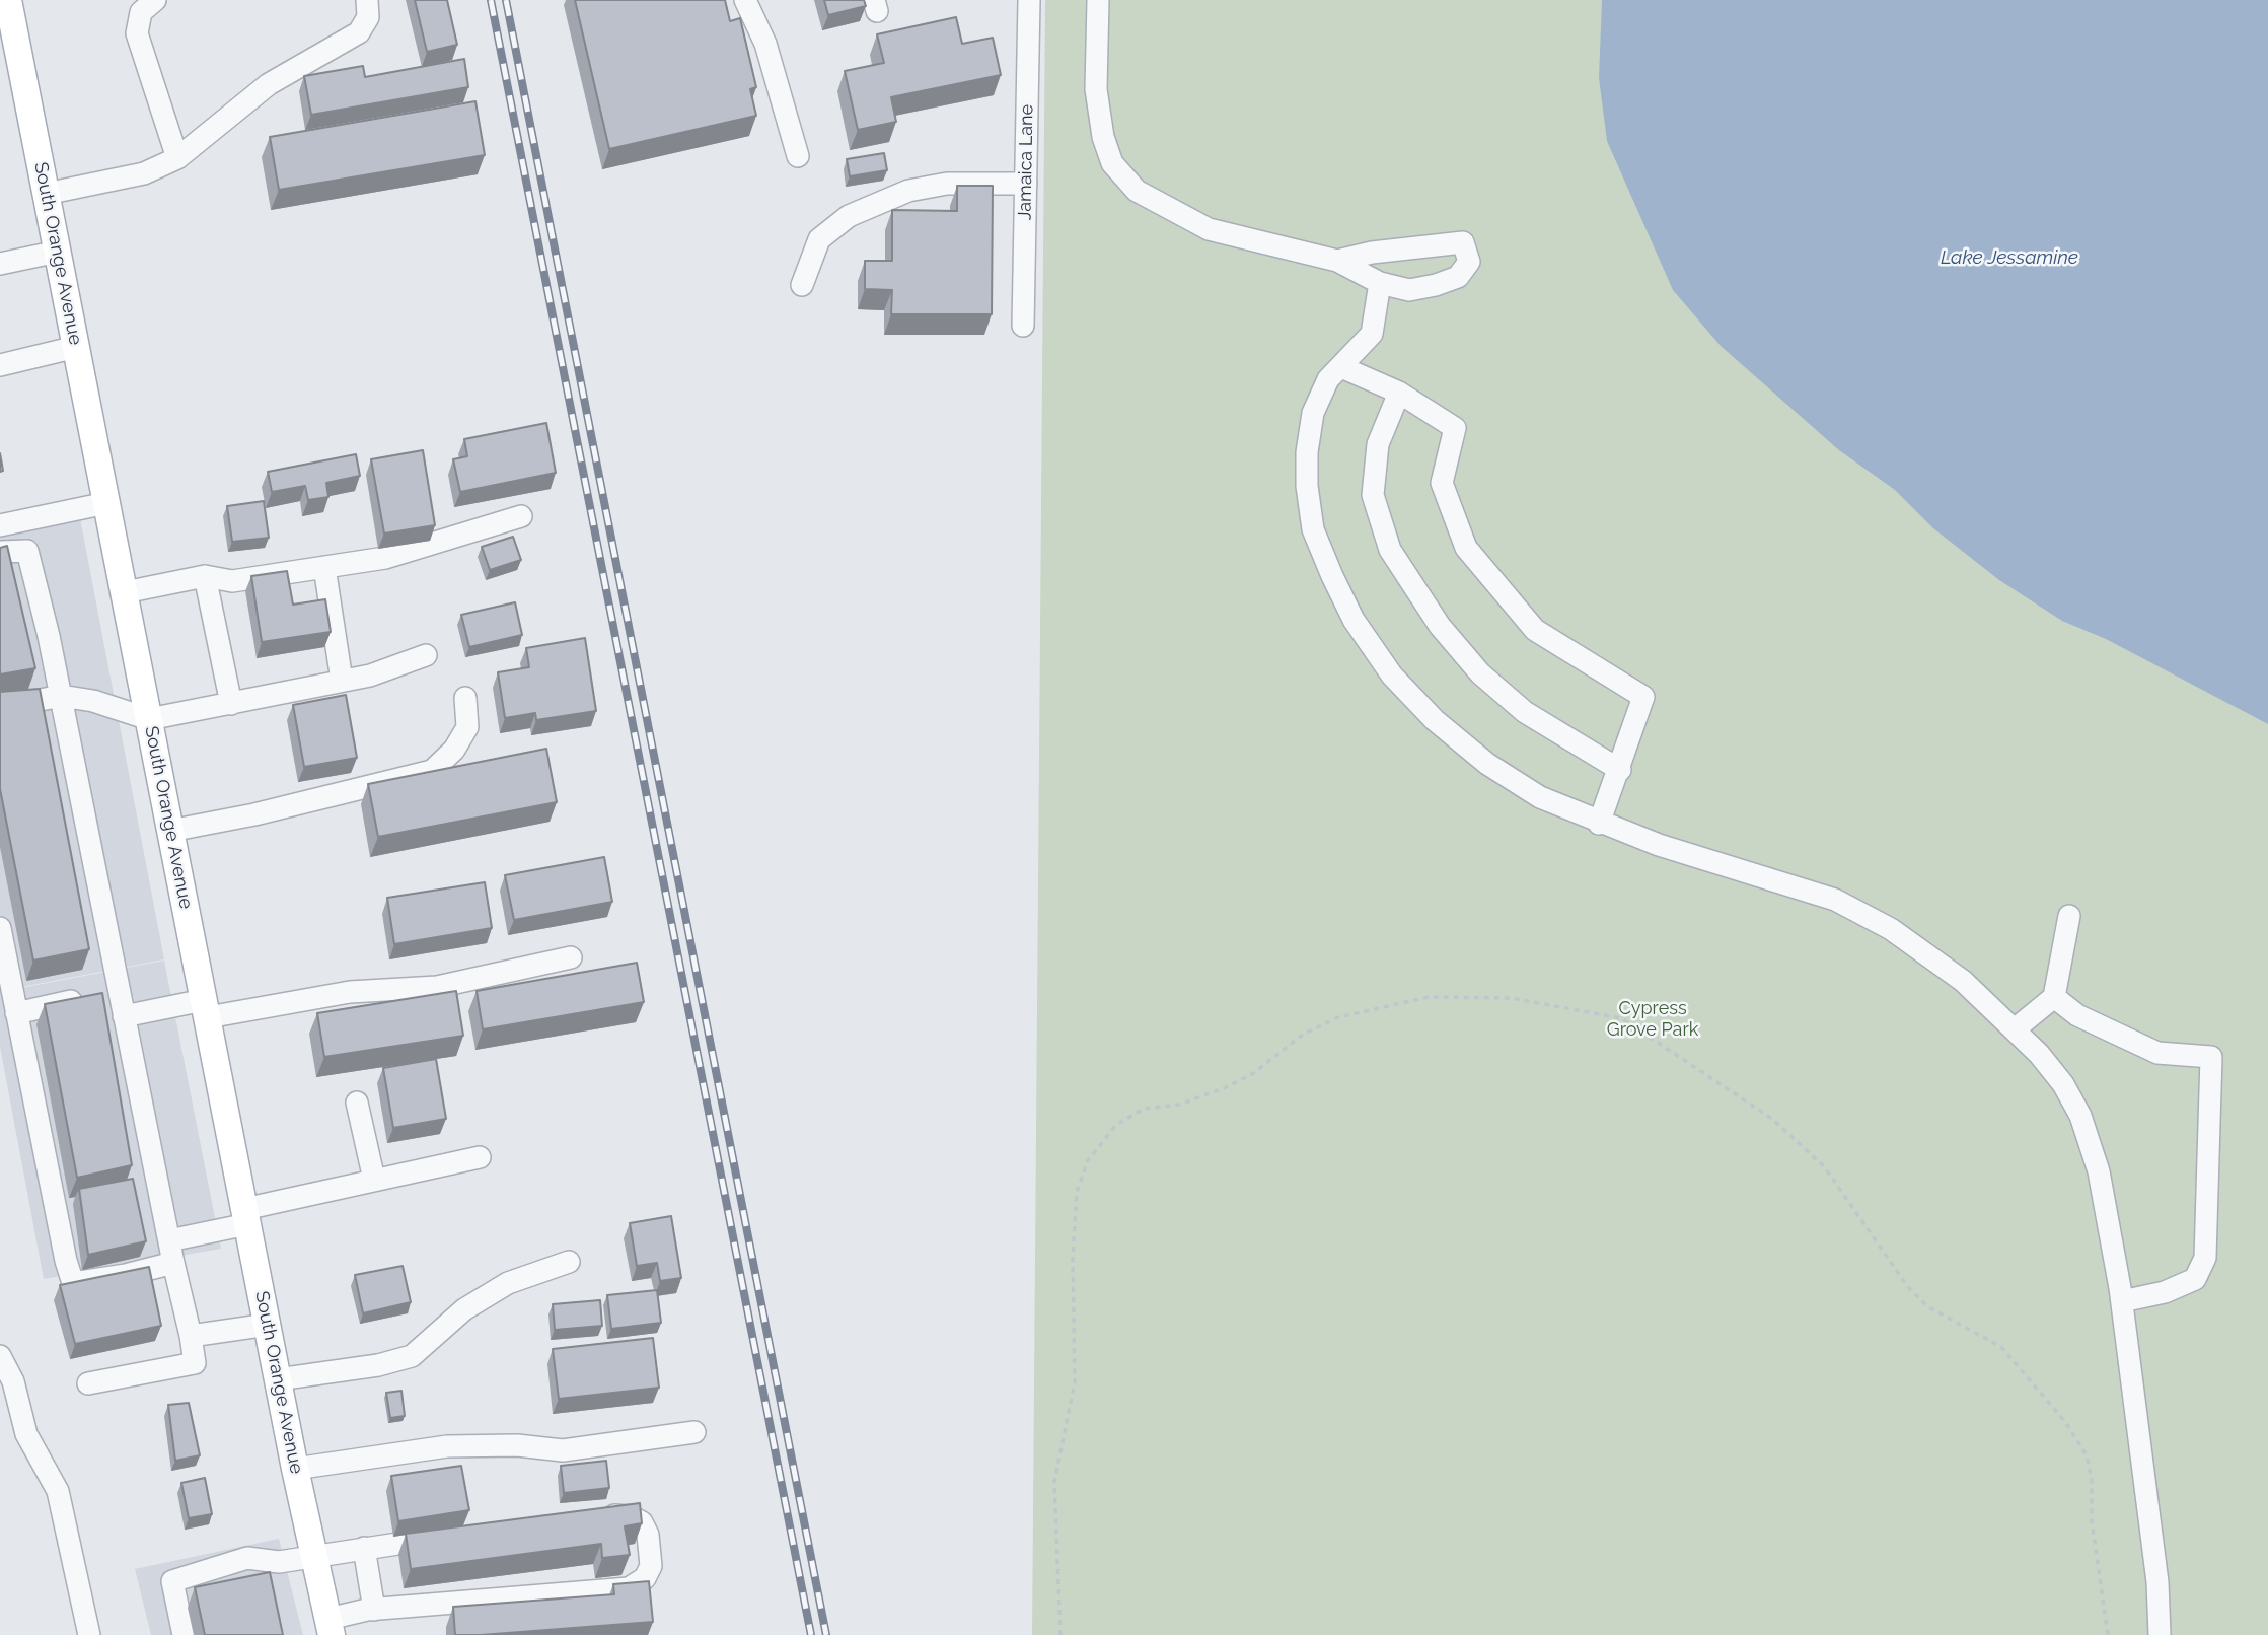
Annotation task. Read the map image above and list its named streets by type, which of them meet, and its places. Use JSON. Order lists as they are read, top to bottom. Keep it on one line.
{"streets":{"main road":["South Orange Avenue"],"street":["Jamaica Lane"]},"water":["Lake Jessamine"],"parks":["Cypress Grove Park"]}
